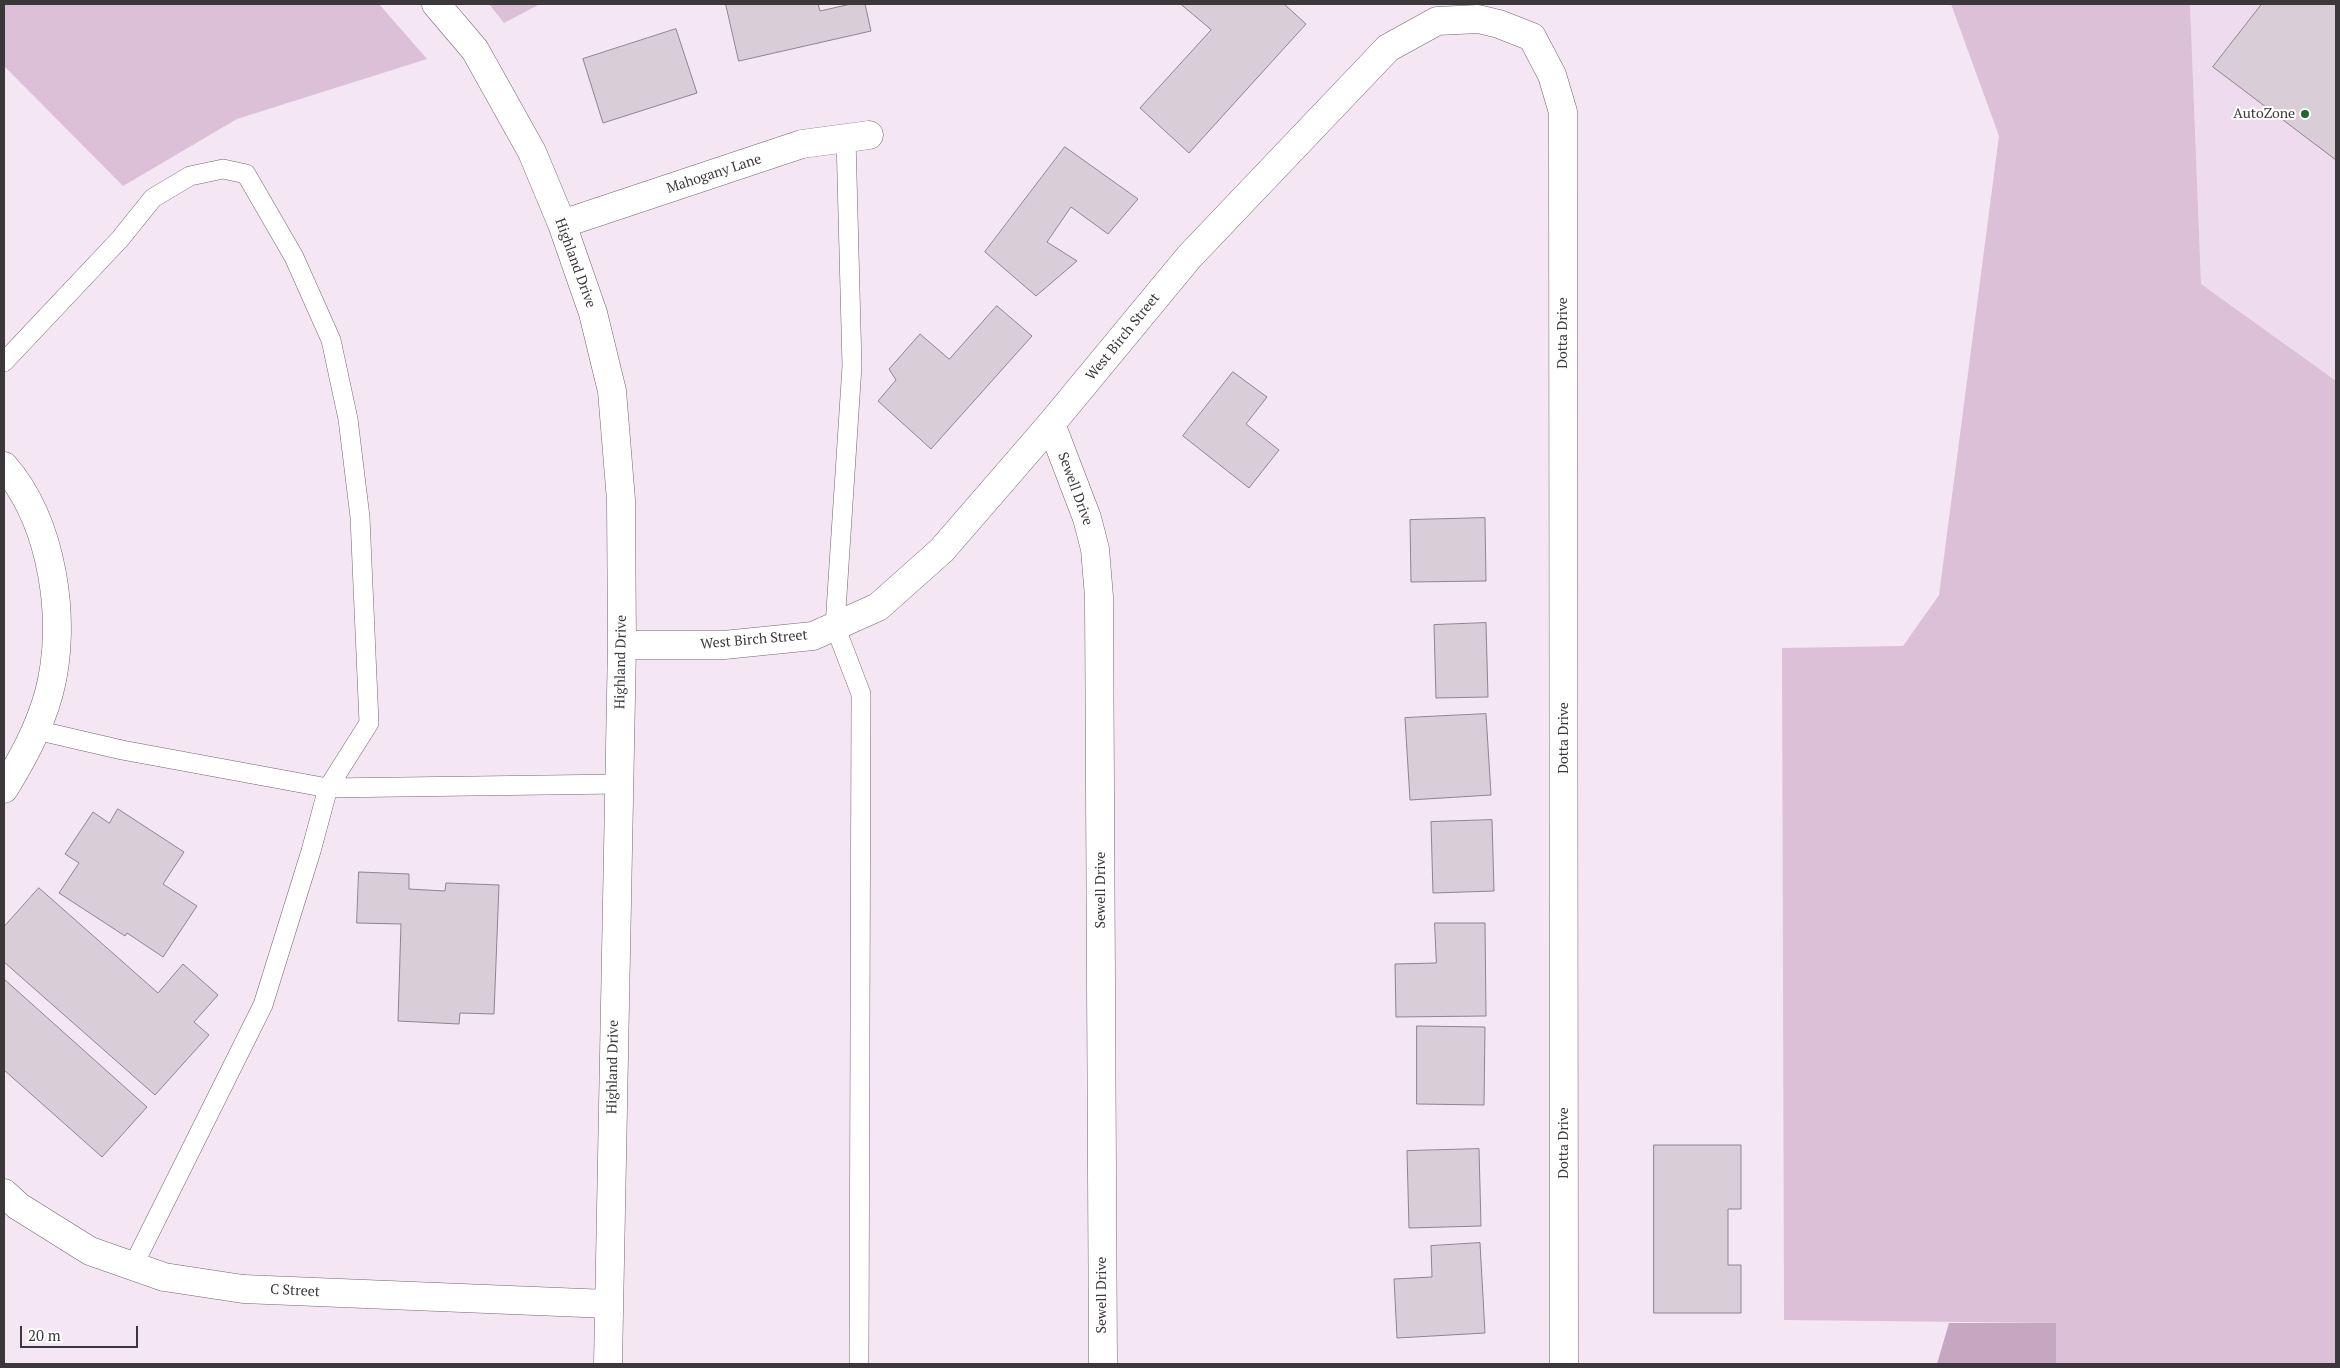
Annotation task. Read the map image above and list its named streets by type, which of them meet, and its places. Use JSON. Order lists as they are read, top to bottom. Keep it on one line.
{"streets":{"street":["Mahogany Lane","Highland Drive","Dotta Drive","West Birch Street","Sewell Drive","C Street"]},"crossings":[["Mahogany Lane","Highland Drive"],["Highland Drive","West Birch Street"],["Highland Drive","C Street"],["Dotta Drive","West Birch Street"],["West Birch Street","Sewell Drive"]],"places":["AutoZone"],"scale_bar":"20 m"}
